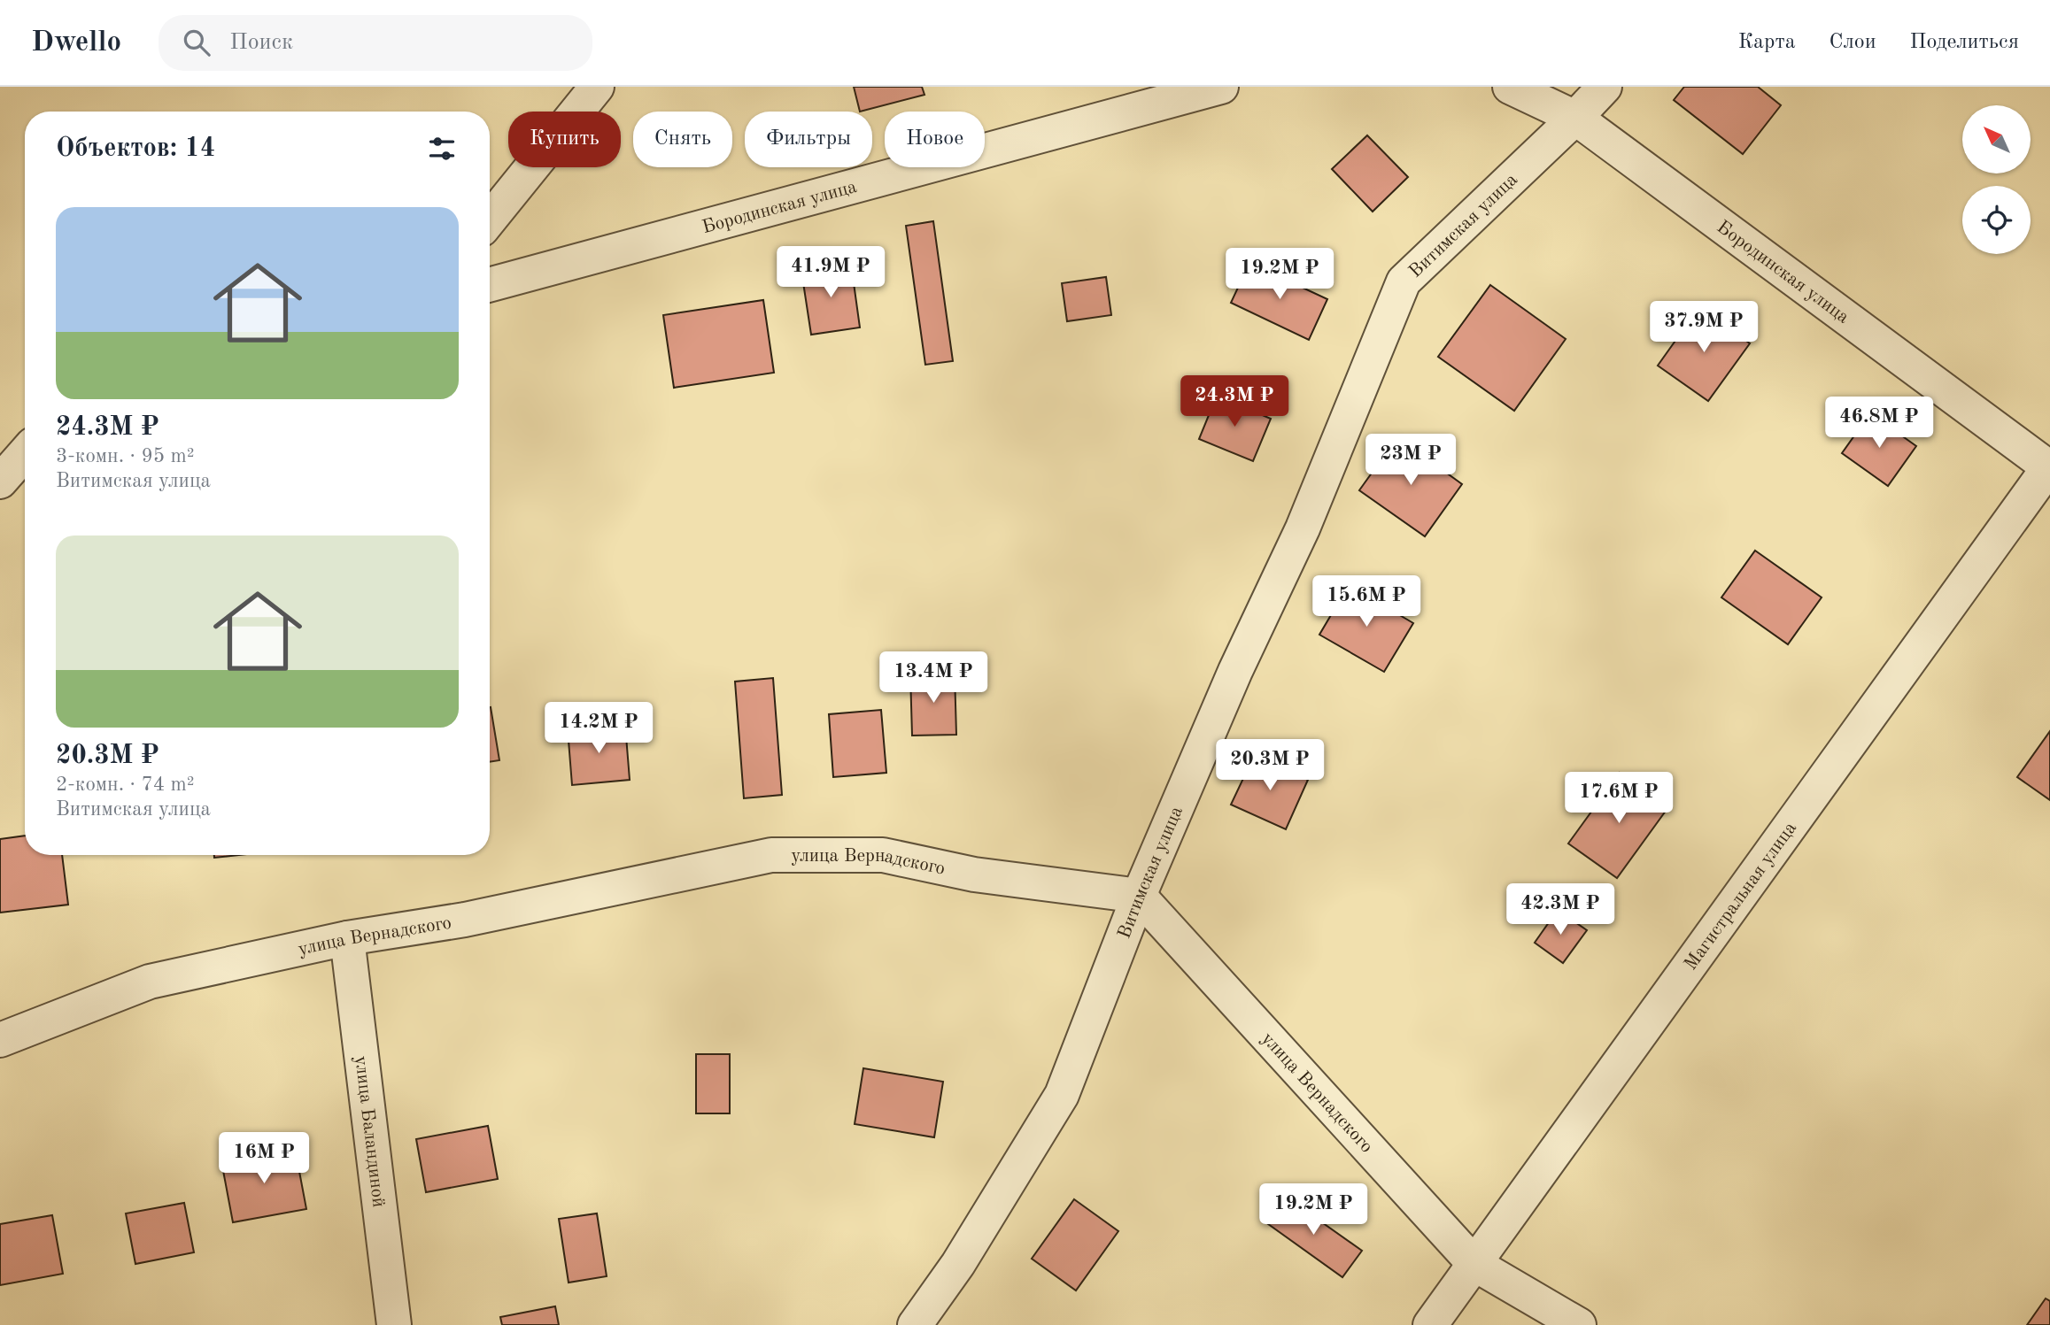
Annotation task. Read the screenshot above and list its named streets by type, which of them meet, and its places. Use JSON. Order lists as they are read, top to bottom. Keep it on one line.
{"streets":{"street":["Бородинская улица","Витимская улица","улица Вернадского","Магистральная улица","улица Баландиной"]},"crossings":[["Бородинская улица","Витимская улица"],["Бородинская улица","Магистральная улица"],["Витимская улица","улица Вернадского"],["улица Вернадского","Магистральная улица"],["улица Вернадского","улица Баландиной"]],"north":"top left","page":{"header":"Dwello","search":"Поиск","nav":["Карта","Слои","Поделиться"],"chip":["Купить","Снять","Фильтры","Новое"],"heading":"Объектов: 14","list":[{"name":"24.3M ₽","note":"3-комн. · 95 m² · Витимская улица"},{"name":"20.3M ₽","note":"2-комн. · 74 m² · Витимская улица"}],"price":["41.9M ₽","19.2M ₽","37.9M ₽","24.3M ₽","46.8M ₽","23M ₽","15.6M ₽","13.4M ₽","14.2M ₽","20.3M ₽","17.6M ₽","42.3M ₽","16M ₽","19.2M ₽"]}}
